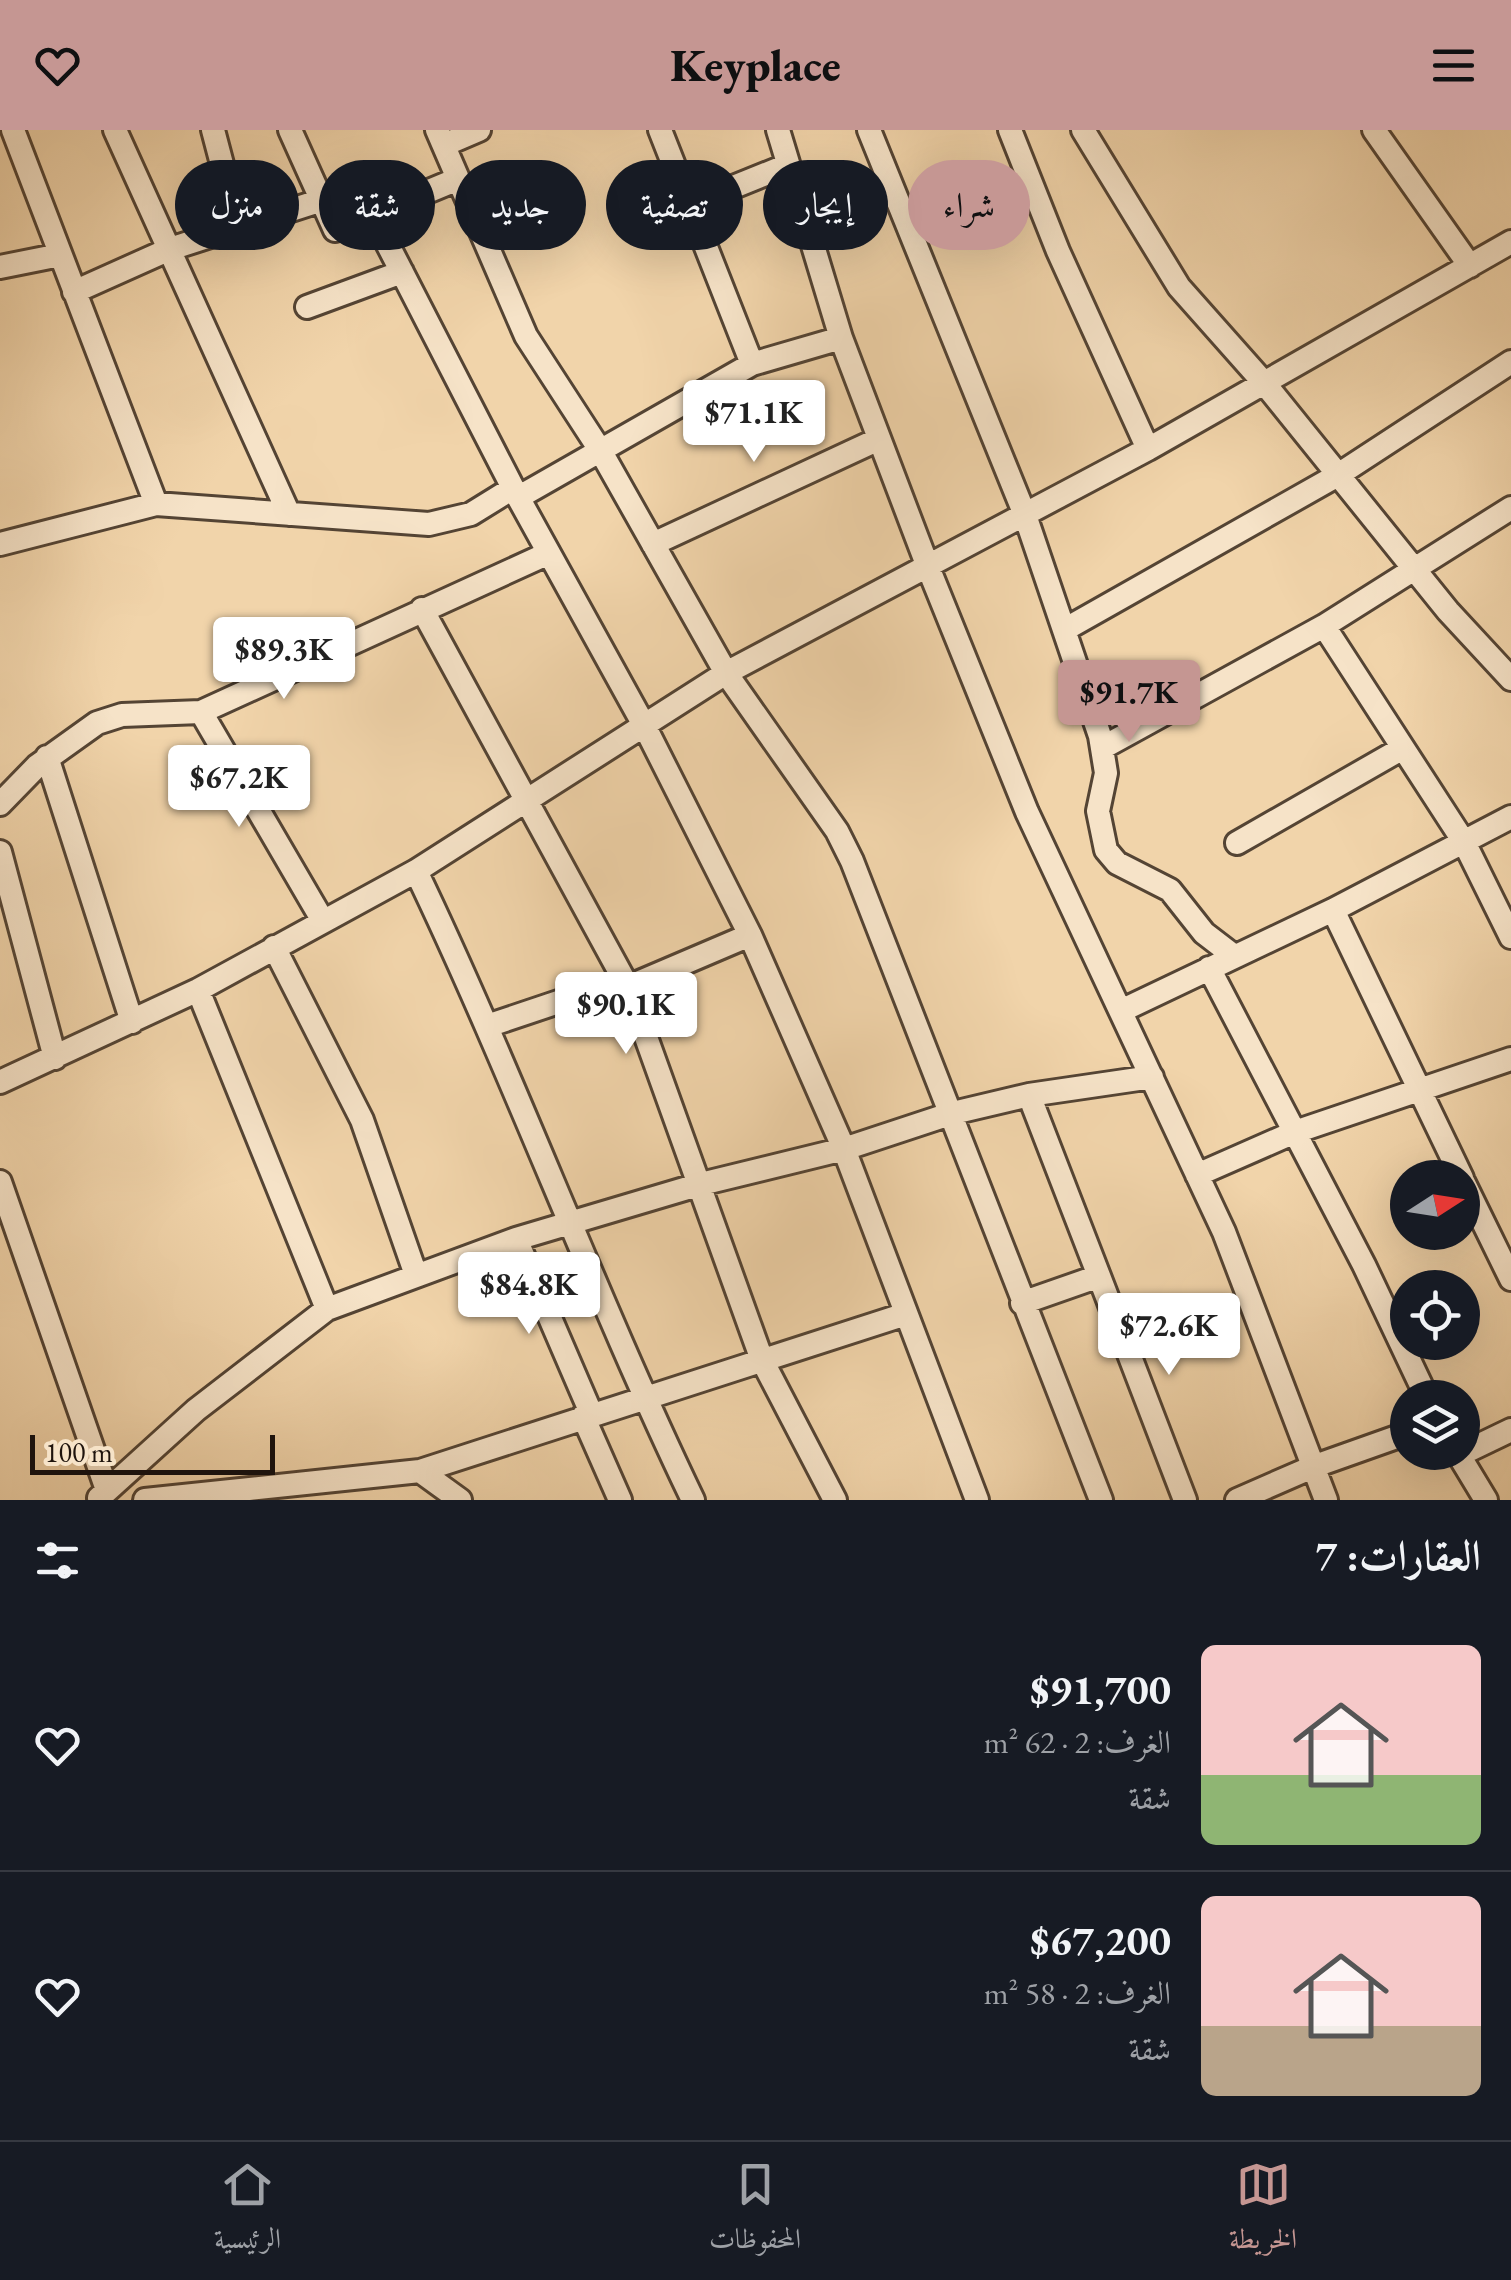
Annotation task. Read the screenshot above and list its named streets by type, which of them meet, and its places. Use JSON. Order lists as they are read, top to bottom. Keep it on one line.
{"scale_bar":"100 m","north":"right","page":{"header":"Keyplace","chip":["شراء","إيجار","تصفية","جديد","شقة","منزل"],"price":["$71.1K","$89.3K","$91.7K","$67.2K","$90.1K","$84.8K","$72.6K"],"scale":"100 m","heading":"العقارات: 7","list":[{"name":"$91,700","note":"الغرف: 2 · 62 m² · شقة"},{"name":"$67,200","note":"الغرف: 2 · 58 m² · شقة"}],"tabs":["الخريطة","المحفوظات","الرئيسية"]}}
